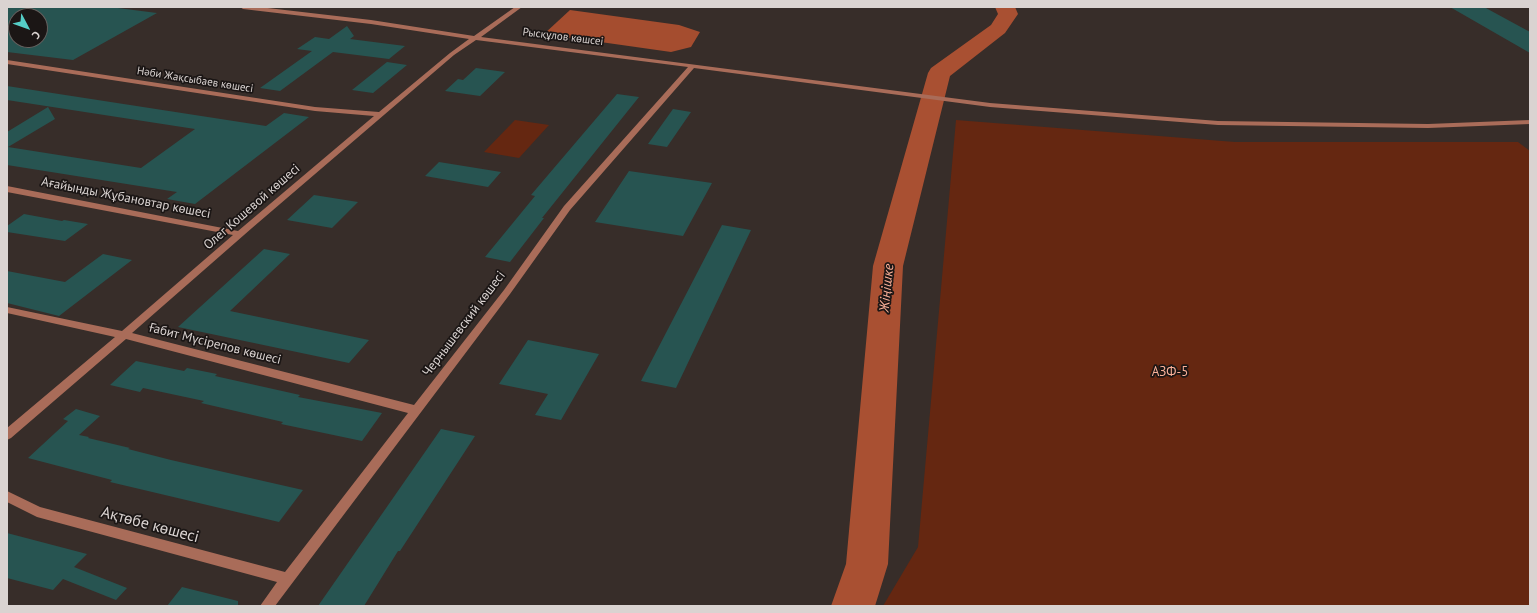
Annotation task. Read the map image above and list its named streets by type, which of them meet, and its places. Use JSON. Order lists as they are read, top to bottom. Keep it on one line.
{"streets":{"street":["Рысқұлов көшсеі","Нәби Жақсыбаев көшесі","Ағайынды Жұбановтар көшесі","Олег Кошевой көшесі","Чернышевский көшесі","Ғабит Мүсірепов көшесі","Ақтөбе көшесі"]},"crossings":[["Рысқұлов көшсеі","Олег Кошевой көшесі"],["Рысқұлов көшсеі","Чернышевский көшесі"],["Нәби Жақсыбаев көшесі","Олег Кошевой көшесі"],["Ағайынды Жұбановтар көшесі","Олег Кошевой көшесі"],["Олег Кошевой көшесі","Ғабит Мүсірепов көшесі"],["Чернышевский көшесі","Ғабит Мүсірепов көшесі"],["Чернышевский көшесі","Ақтөбе көшесі"]],"water":["Жіңішке"],"parks":["АЗФ-5"],"north":"bottom right"}
